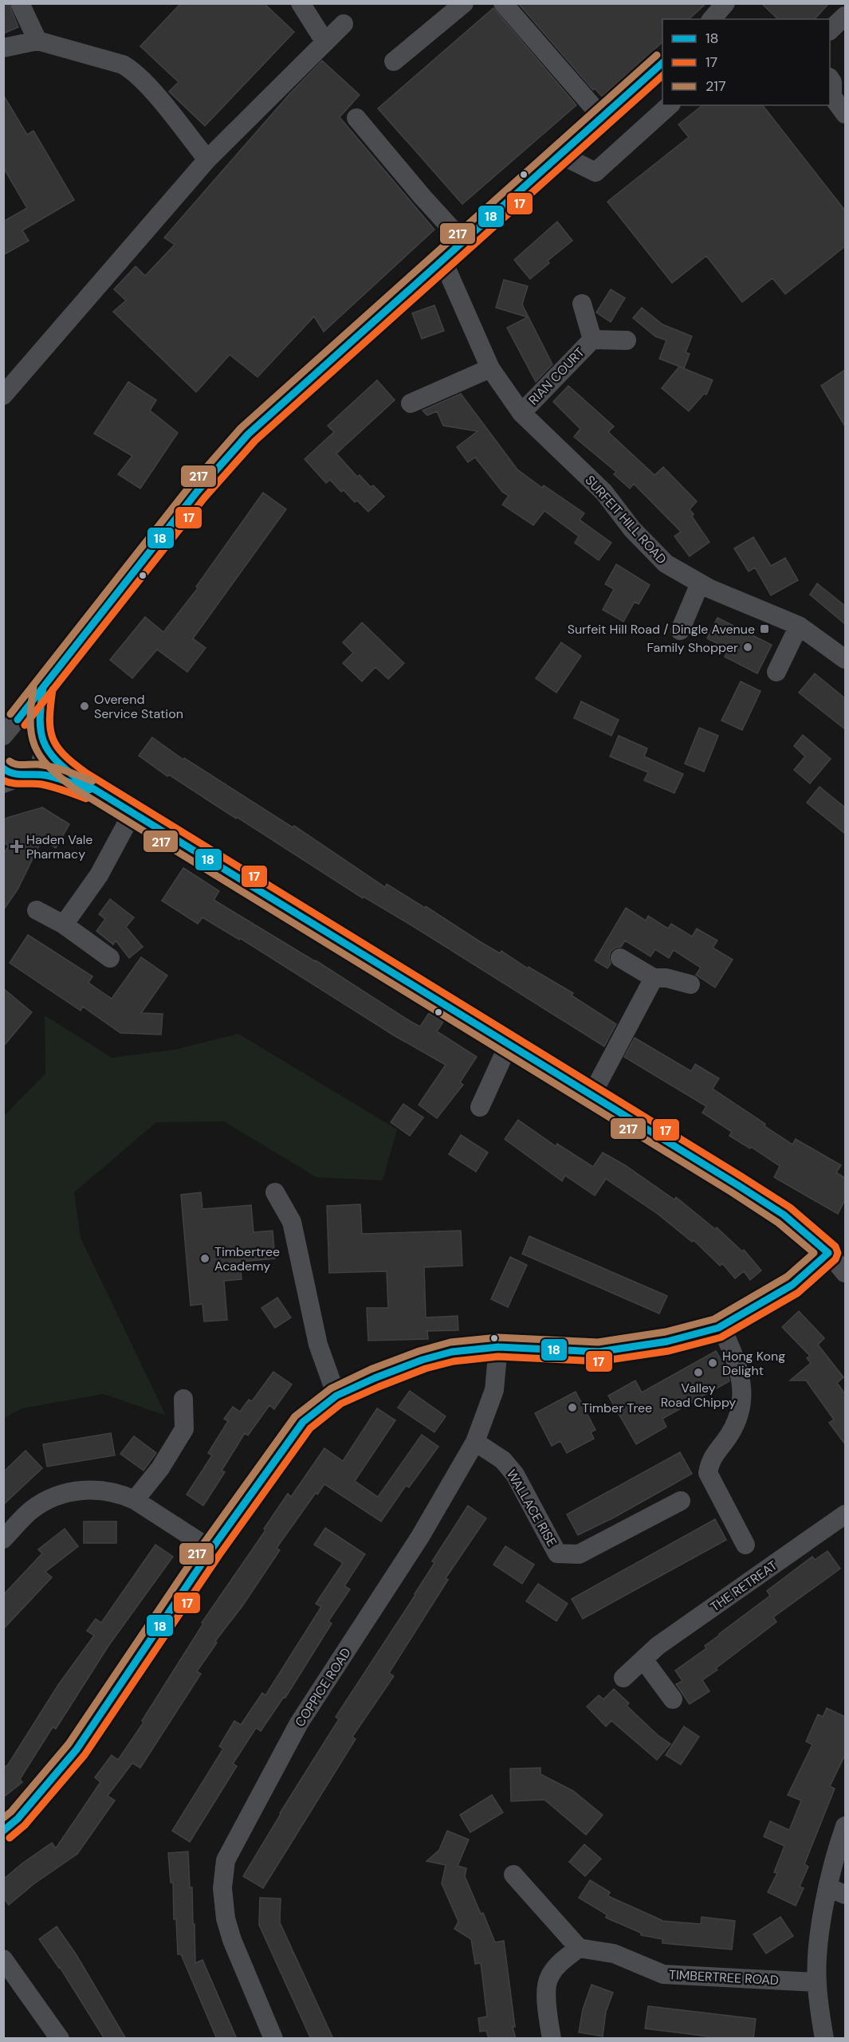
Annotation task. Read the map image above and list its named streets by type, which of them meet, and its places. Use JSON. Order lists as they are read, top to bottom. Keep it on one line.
{"streets":{"street":["RIAN COURT","SURFEIT HILL ROAD","WALLACE RISE","THE RETREAT","COPPICE ROAD","TIMBERTREE ROAD"]},"crossings":[["RIAN COURT","SURFEIT HILL ROAD"],["WALLACE RISE","COPPICE ROAD"]],"places":{"transit":["Surfeit Hill Road / Dingle Avenue"],"other":["Family Shopper","Overend Service Station","Timbertree Academy","Hong Kong Delight","Valley Road Chippy","Timber Tree"],"health":["Haden Vale Pharmacy"]},"lines":["transit line 217","transit line 18","transit line 17"],"legend":["18","17","217"]}
